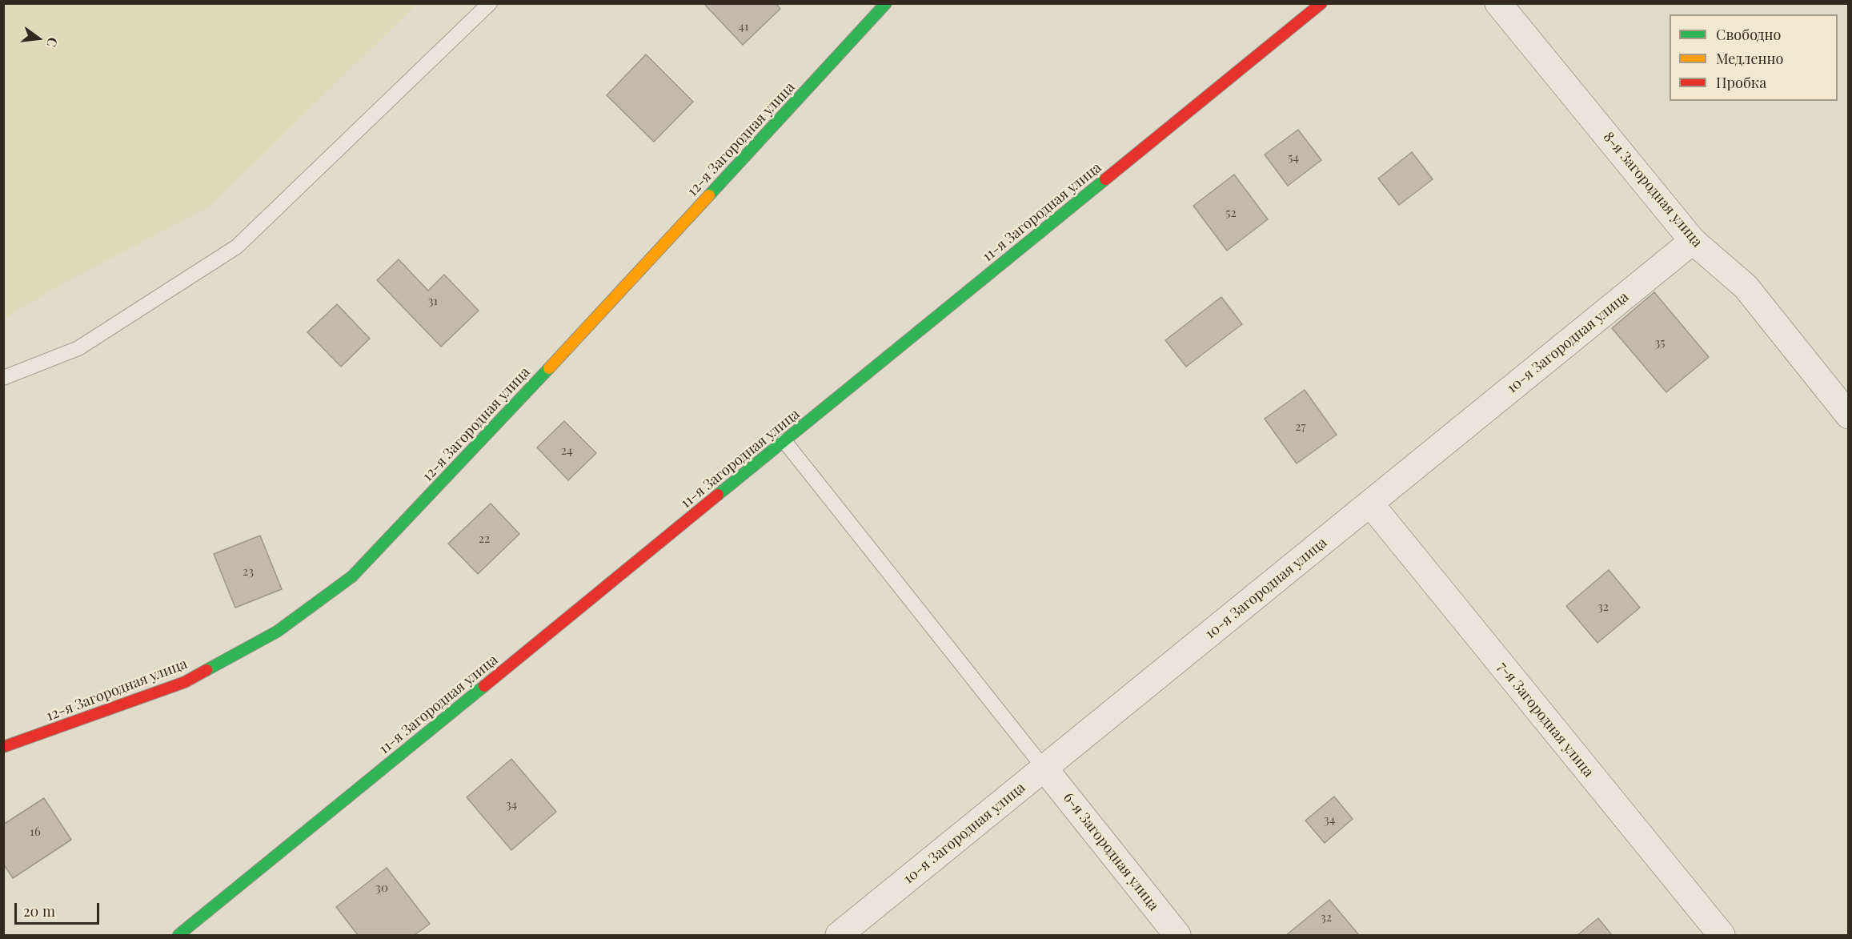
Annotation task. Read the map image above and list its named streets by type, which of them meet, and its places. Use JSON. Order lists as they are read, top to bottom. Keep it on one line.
{"streets":{"street":["12-я Загородная улица","8-я Загородная улица","11-я Загородная улица","10-я Загородная улица","7-я Загородная улица","6-я Загородная улица"]},"crossings":[["8-я Загородная улица","10-я Загородная улица"],["10-я Загородная улица","7-я Загородная улица"],["10-я Загородная улица","6-я Загородная улица"]],"house_numbers":["41","54","52","31","35","27","24","22","23","32","34","34","16","30","32"],"legend":["Свободно","Медленно","Пробка"],"scale_bar":"20 m","north":"right"}
